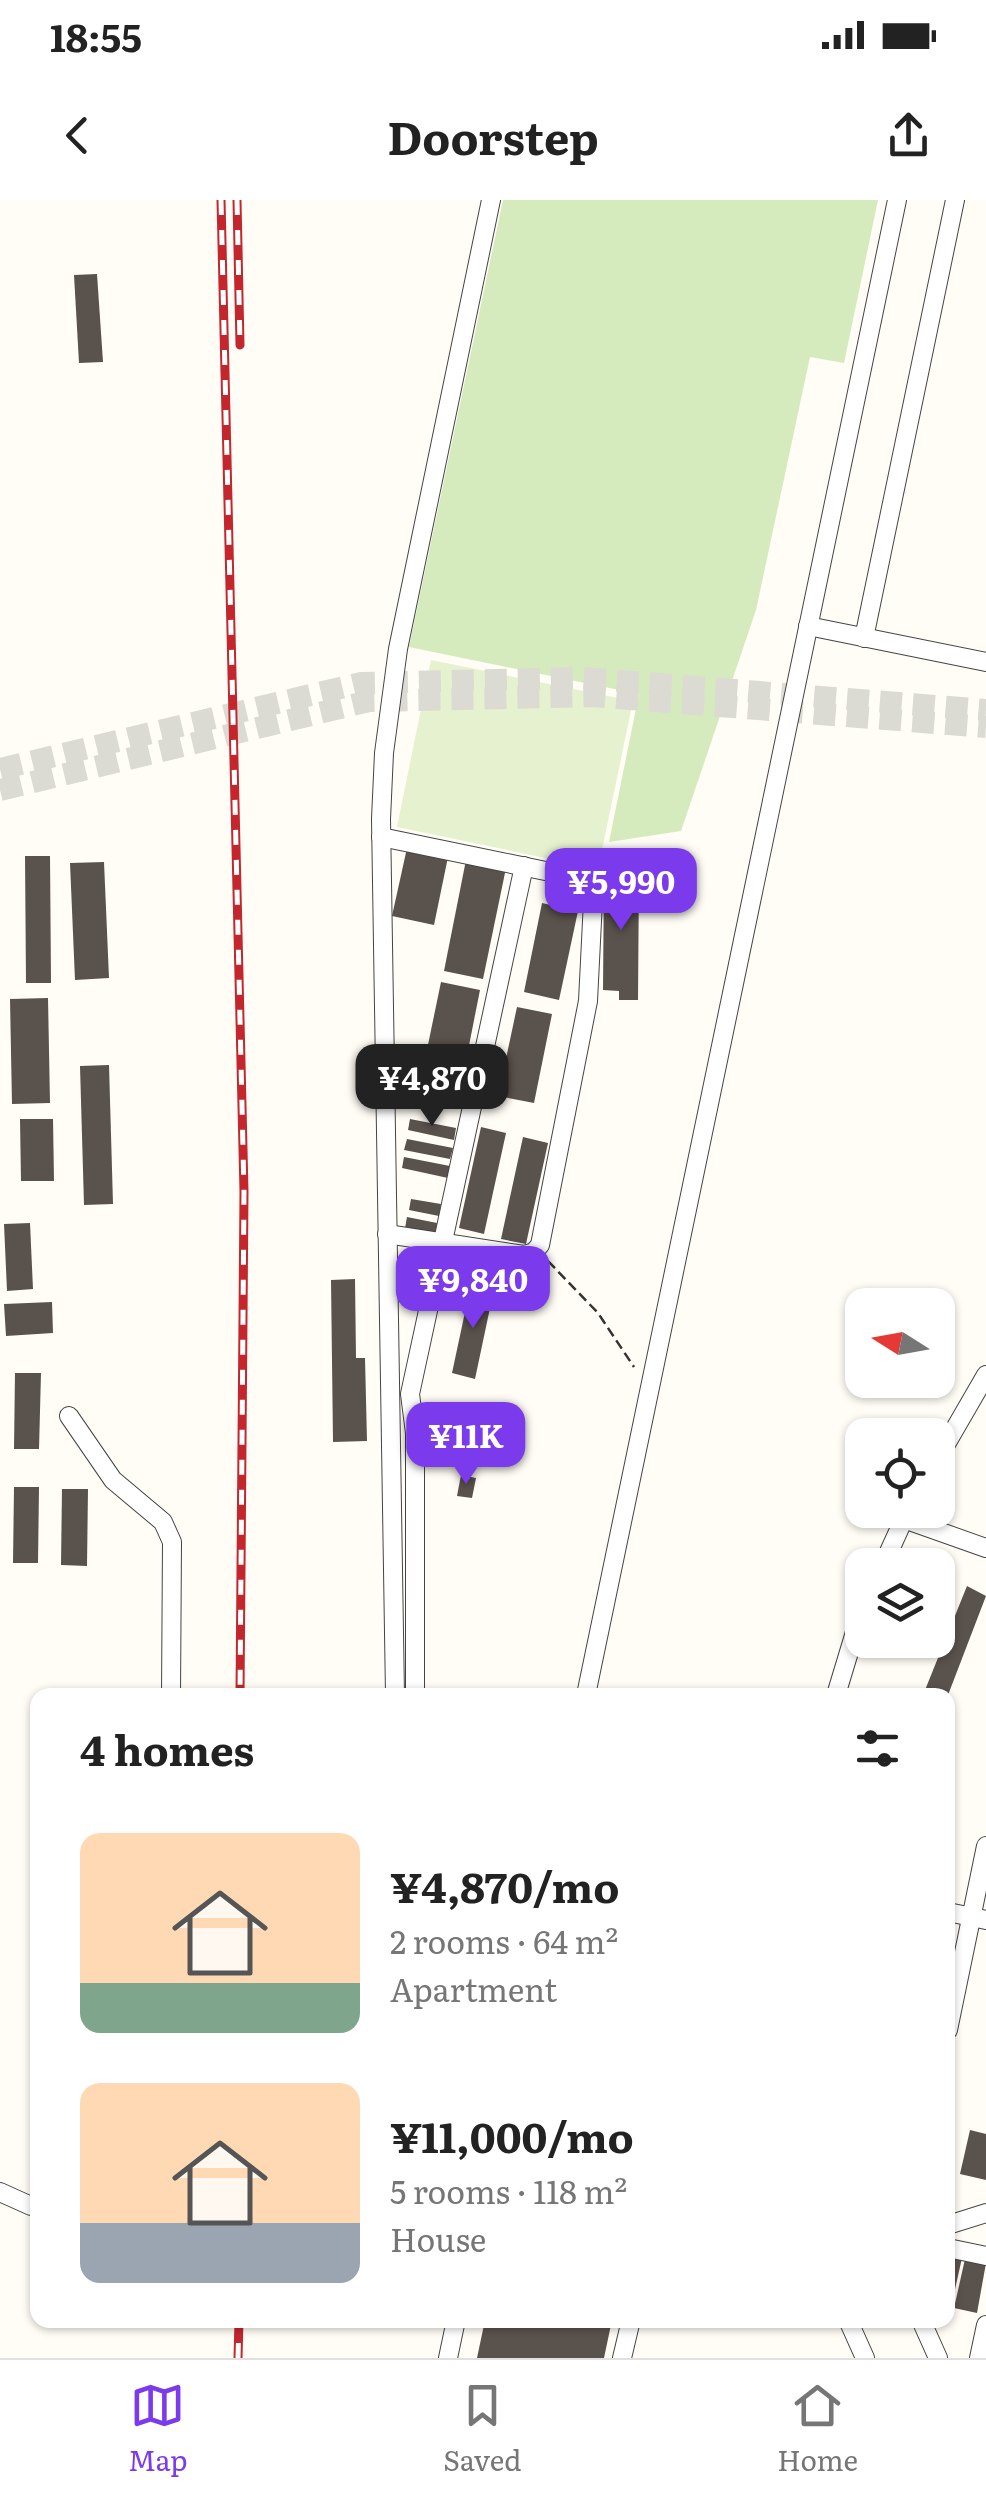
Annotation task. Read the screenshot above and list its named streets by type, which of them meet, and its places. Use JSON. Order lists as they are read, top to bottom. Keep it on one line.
{"north":"left","page":{"status":"18:55","header":"Doorstep","price":["¥5,990","¥4,870","¥9,840","¥11K"],"heading":"4 homes","list":[{"name":"¥4,870/mo","note":"2 rooms · 64 m² · Apartment"},{"name":"¥11,000/mo","note":"5 rooms · 118 m² · House"}],"tabs":["Map","Saved","Home"]}}
